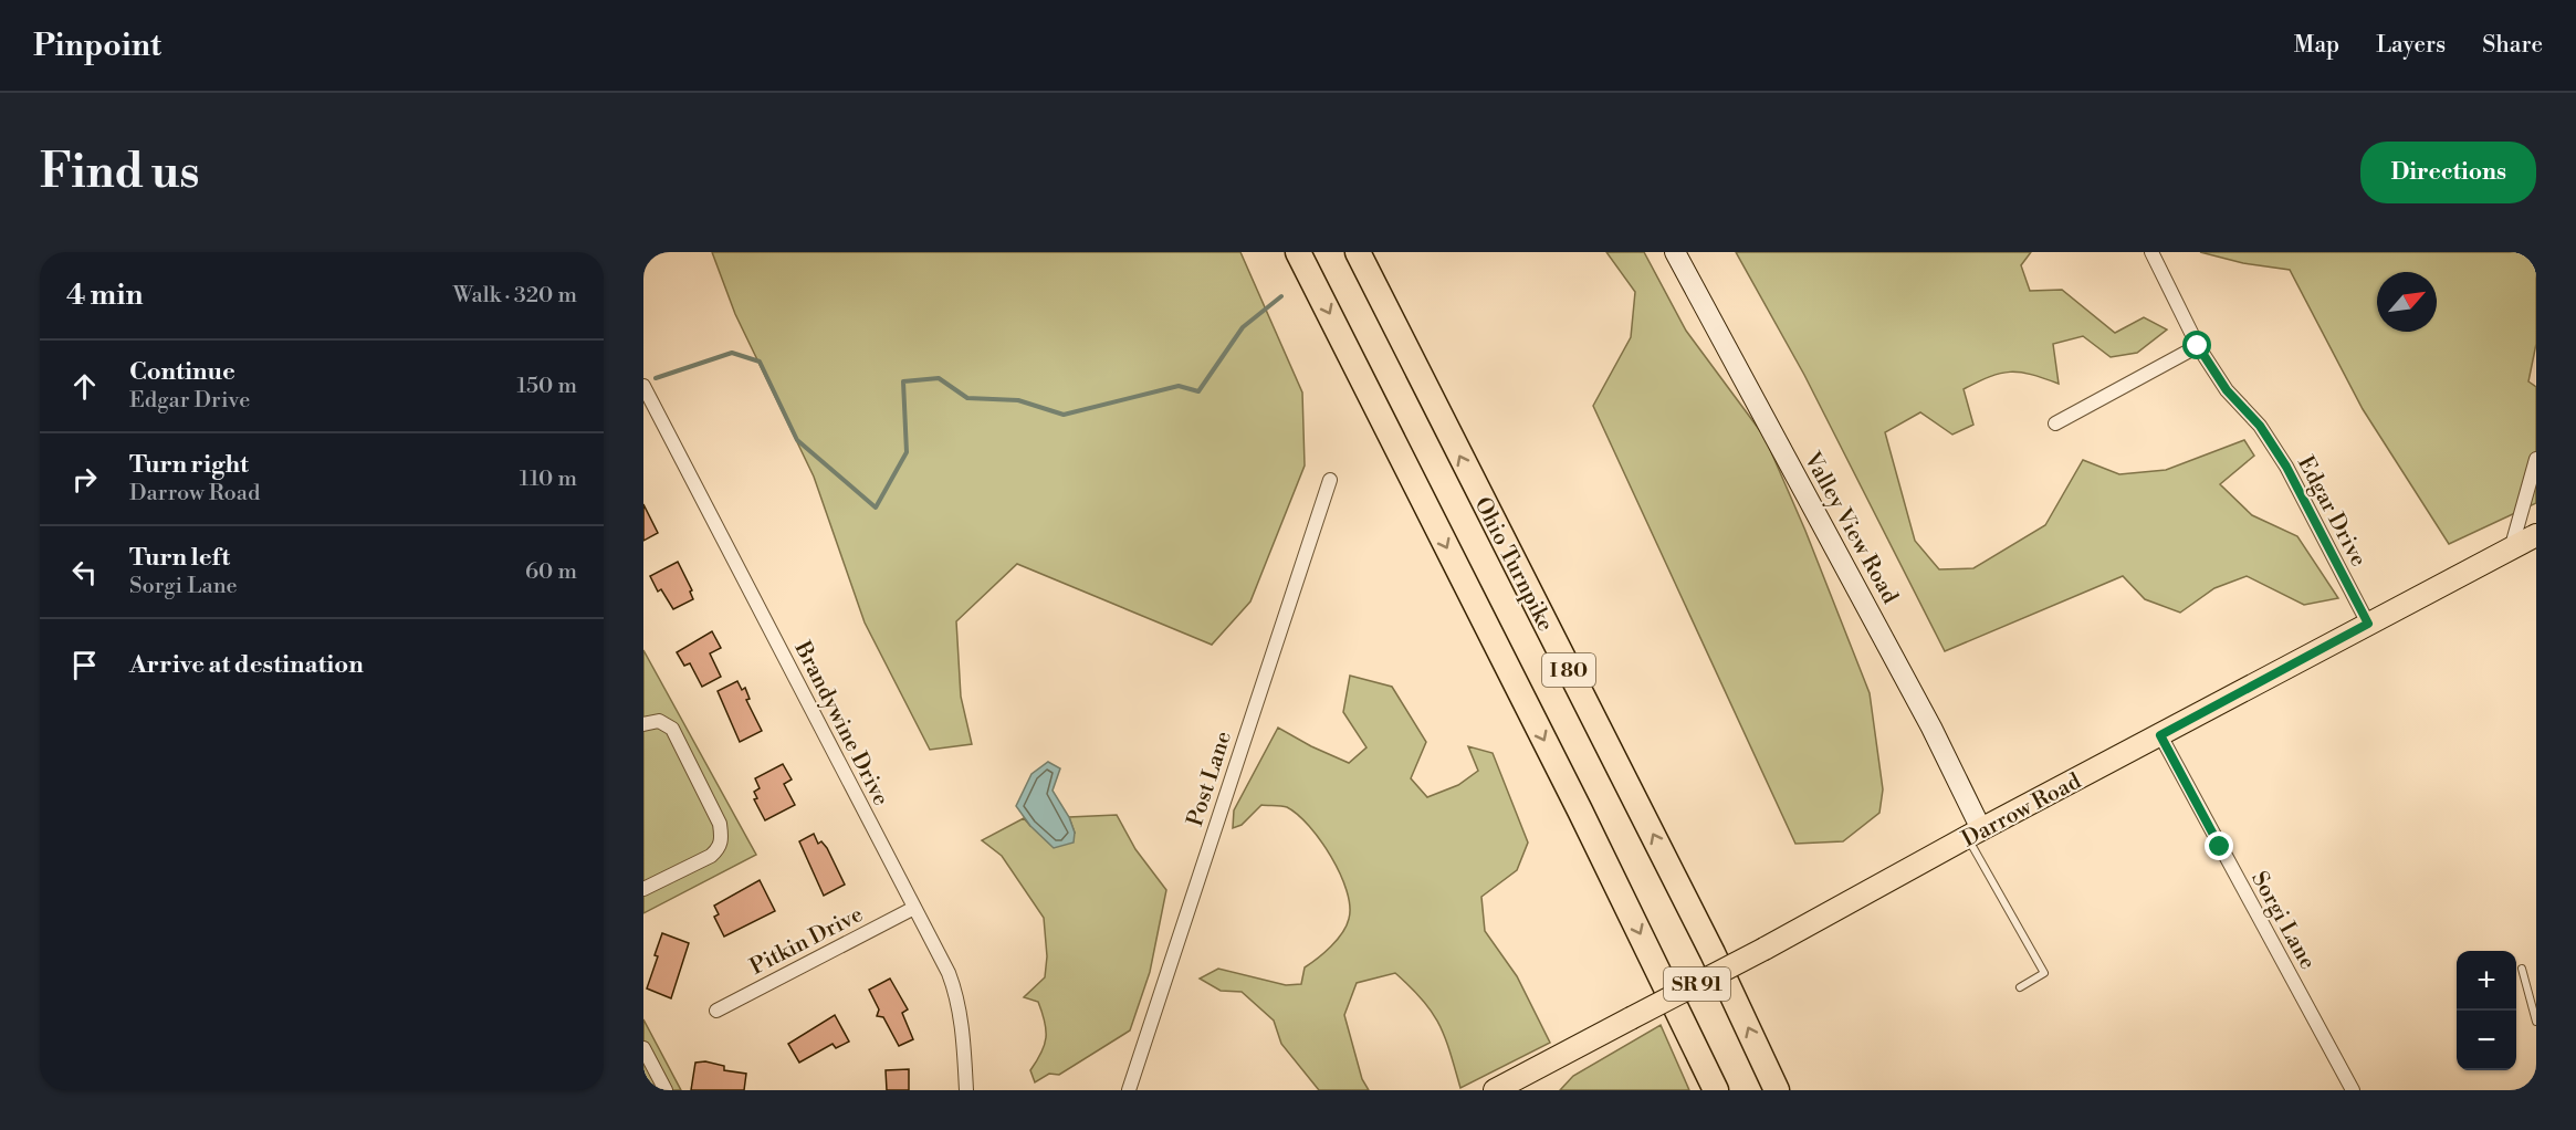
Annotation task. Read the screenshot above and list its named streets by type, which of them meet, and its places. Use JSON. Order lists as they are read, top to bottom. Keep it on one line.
{"streets":{"highway":["Ohio Turnpike","I 80"],"main road":["Valley View Road","Darrow Road","SR 91"],"street":["Edgar Drive","Brandywine Drive","Post Lane","Sorgi Lane","Pitkin Drive"]},"crossings":[["Edgar Drive","Darrow Road"],["Valley View Road","Darrow Road"],["Brandywine Drive","Pitkin Drive"],["Darrow Road","Sorgi Lane"]],"north":"top right","page":{"header":"Pinpoint","nav":["Map","Layers","Share"],"buttons":"Directions","title":"Find us","heading":["4 min","Walk · 320 m"],"list":[["Continue","Edgar Drive","150 m"],["Turn right","Darrow Road","110 m"],["Turn left","Sorgi Lane","60 m"],"Arrive at destination"],"map_buttons":["+","−"]}}
